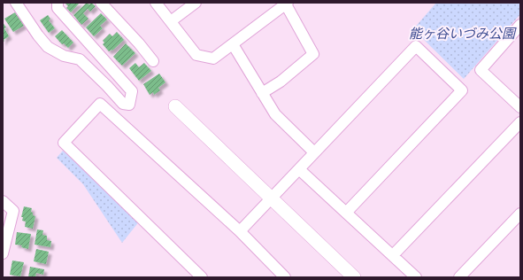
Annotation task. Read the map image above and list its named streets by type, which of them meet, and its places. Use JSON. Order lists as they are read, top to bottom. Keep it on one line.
{"parks":["能ヶ谷いづみ公園"]}
